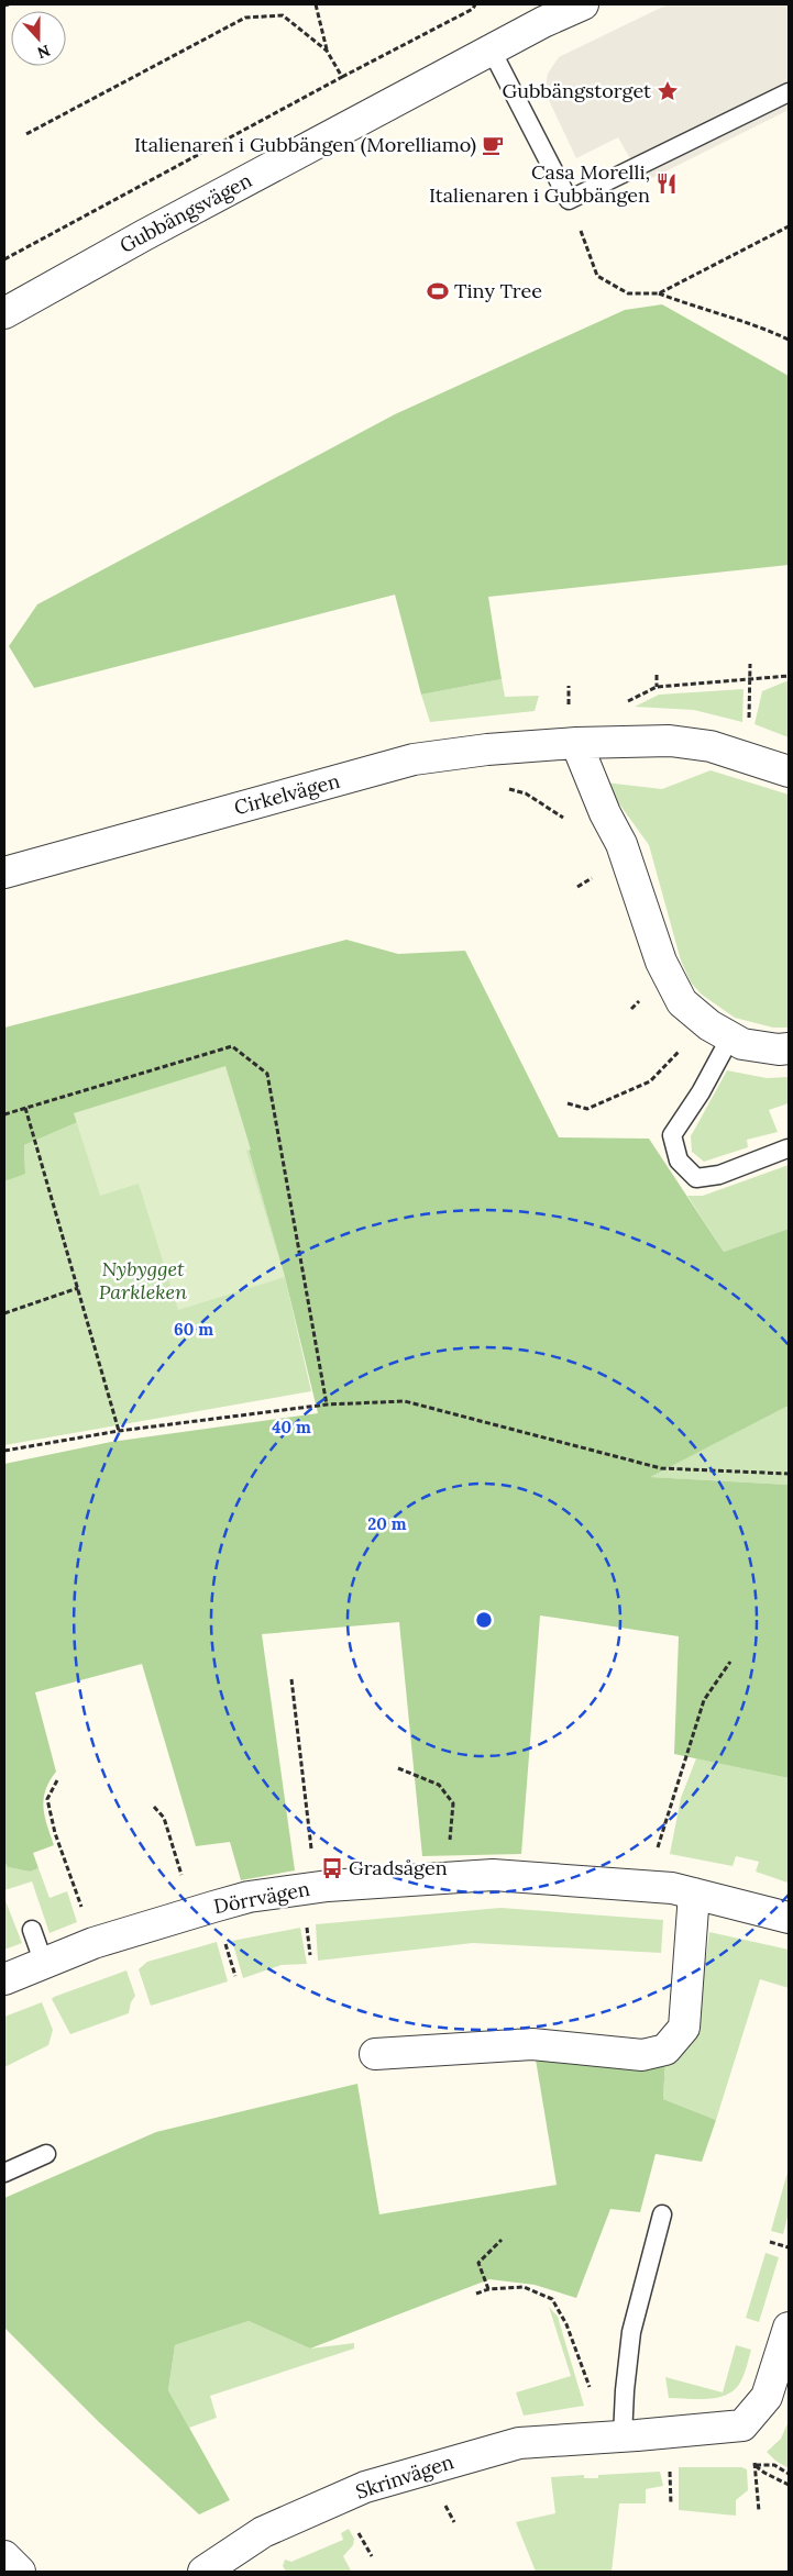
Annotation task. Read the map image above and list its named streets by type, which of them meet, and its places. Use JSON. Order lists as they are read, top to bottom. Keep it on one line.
{"streets":{"street":["Gubbängsvägen","Cirkelvägen","Dörrvägen","Skrinvägen"]},"parks":["Nybygget Parkleken"],"places":{"place":["Gubbängstorget"],"cafe":["Italienaren i Gubbängen (Morelliamo)"],"restaurant":["Casa Morelli, Italienaren i Gubbängen"],"sports":["Tiny Tree"],"bus stop":["Gradsågen"]},"north":"bottom","rings":["60 m","40 m","20 m"]}
